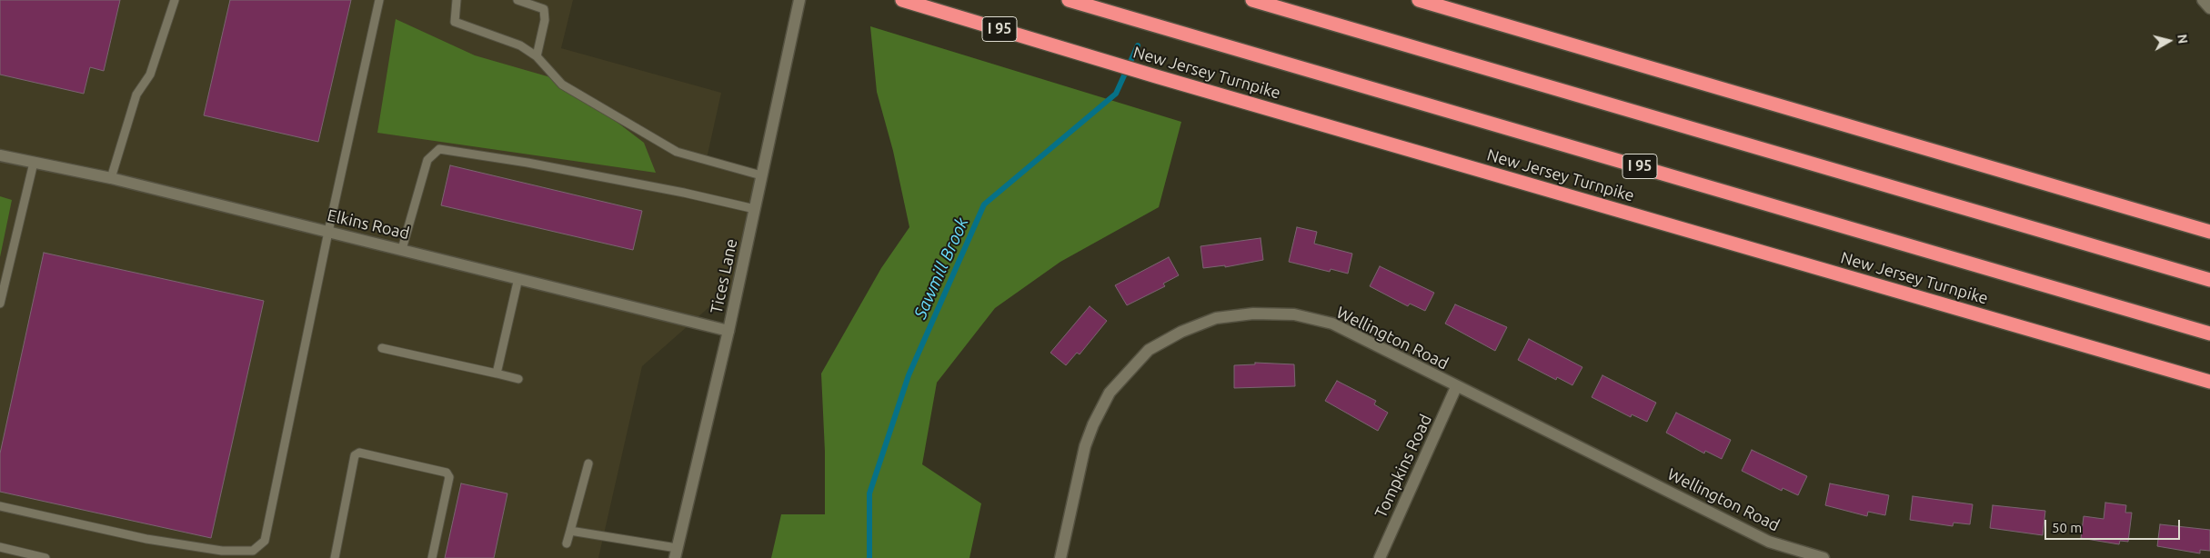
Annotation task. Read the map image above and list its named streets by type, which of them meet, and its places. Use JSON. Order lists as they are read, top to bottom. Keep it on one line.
{"streets":{"highway":["I 95","New Jersey Turnpike"],"street":["Elkins Road","Tices Lane","Wellington Road","Tompkins Road"]},"crossings":[["Elkins Road","Tices Lane"],["Wellington Road","Tompkins Road"]],"water":["Sawmill Brook"],"scale_bar":"50 m","north":"right"}
